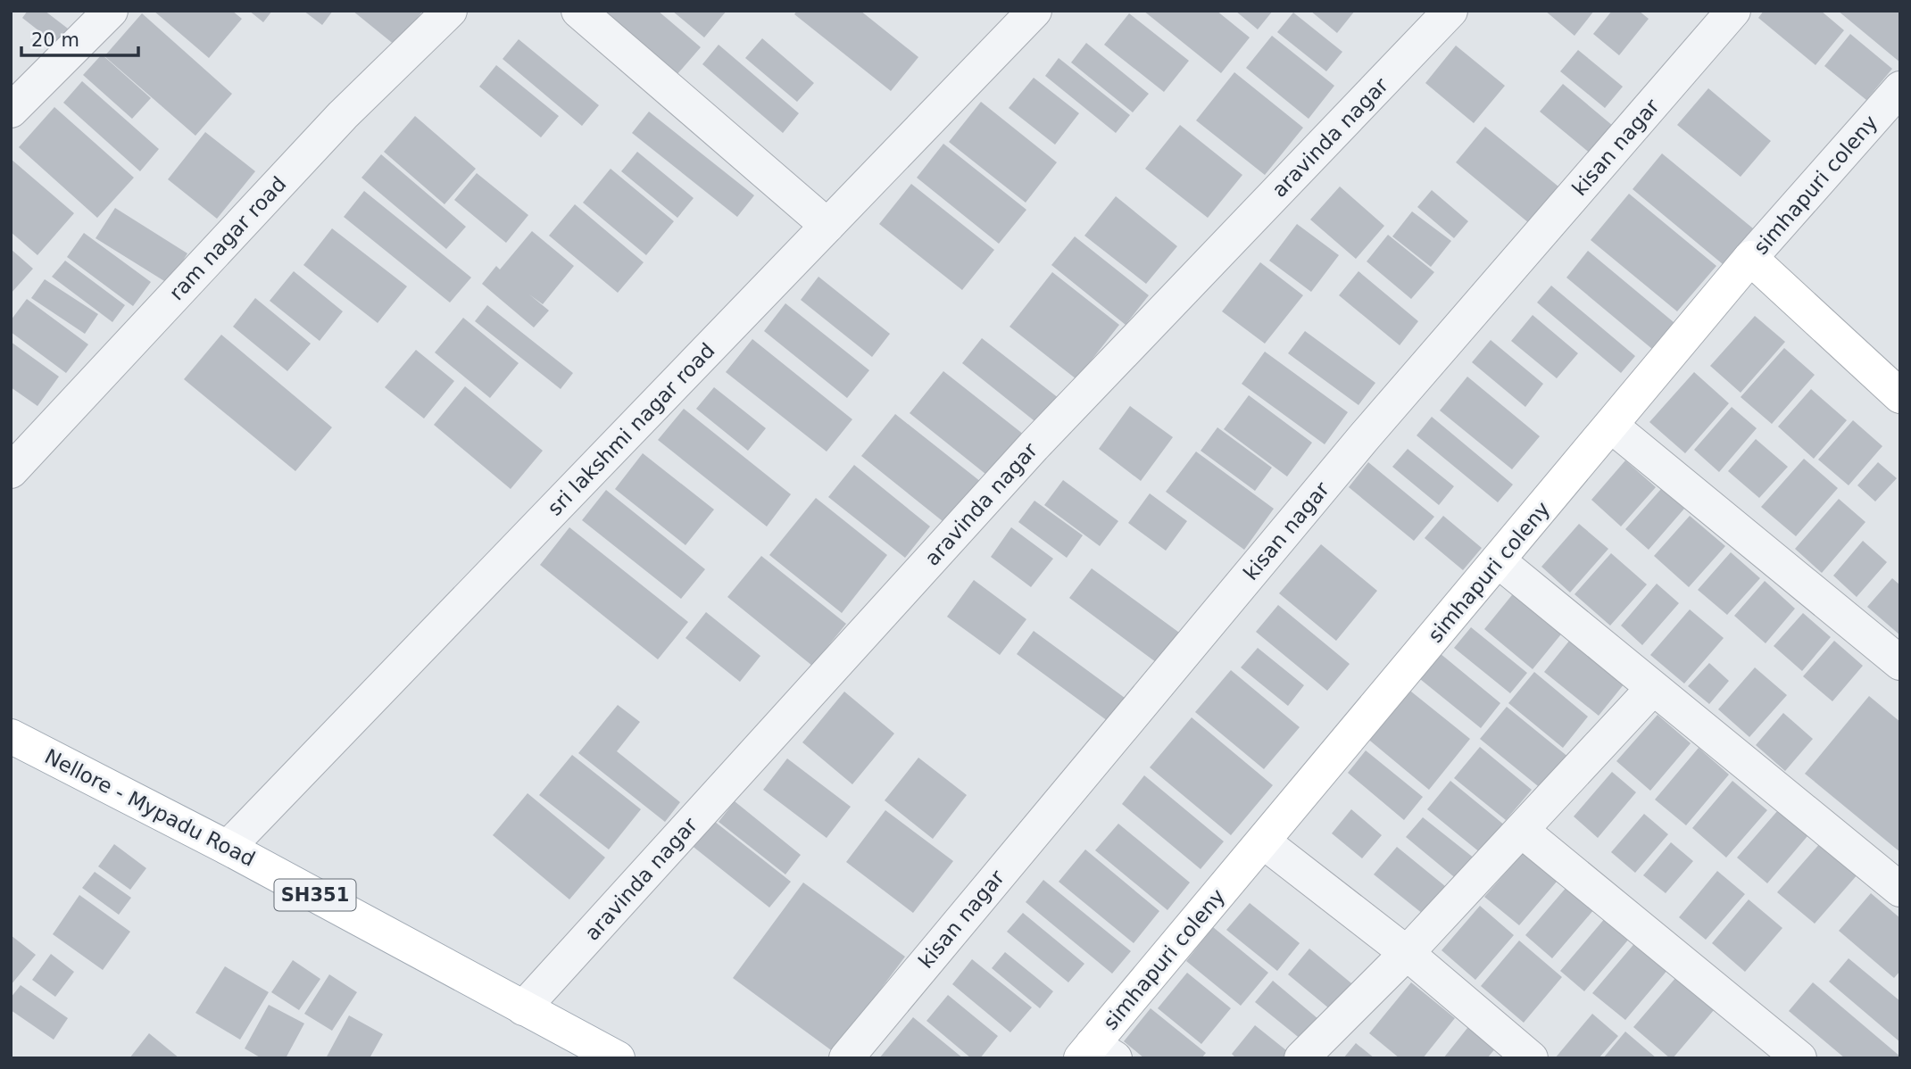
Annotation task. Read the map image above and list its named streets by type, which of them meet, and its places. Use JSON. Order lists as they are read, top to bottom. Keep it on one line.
{"streets":{"street":["aravinda nagar","kisan nagar","simhapuri coleny","ram nagar road","sri lakshmi nagar road","Nellore - Mypadu Road","SH351"]},"crossings":[["aravinda nagar","Nellore - Mypadu Road"],["sri lakshmi nagar road","Nellore - Mypadu Road"]],"scale_bar":"20 m"}
